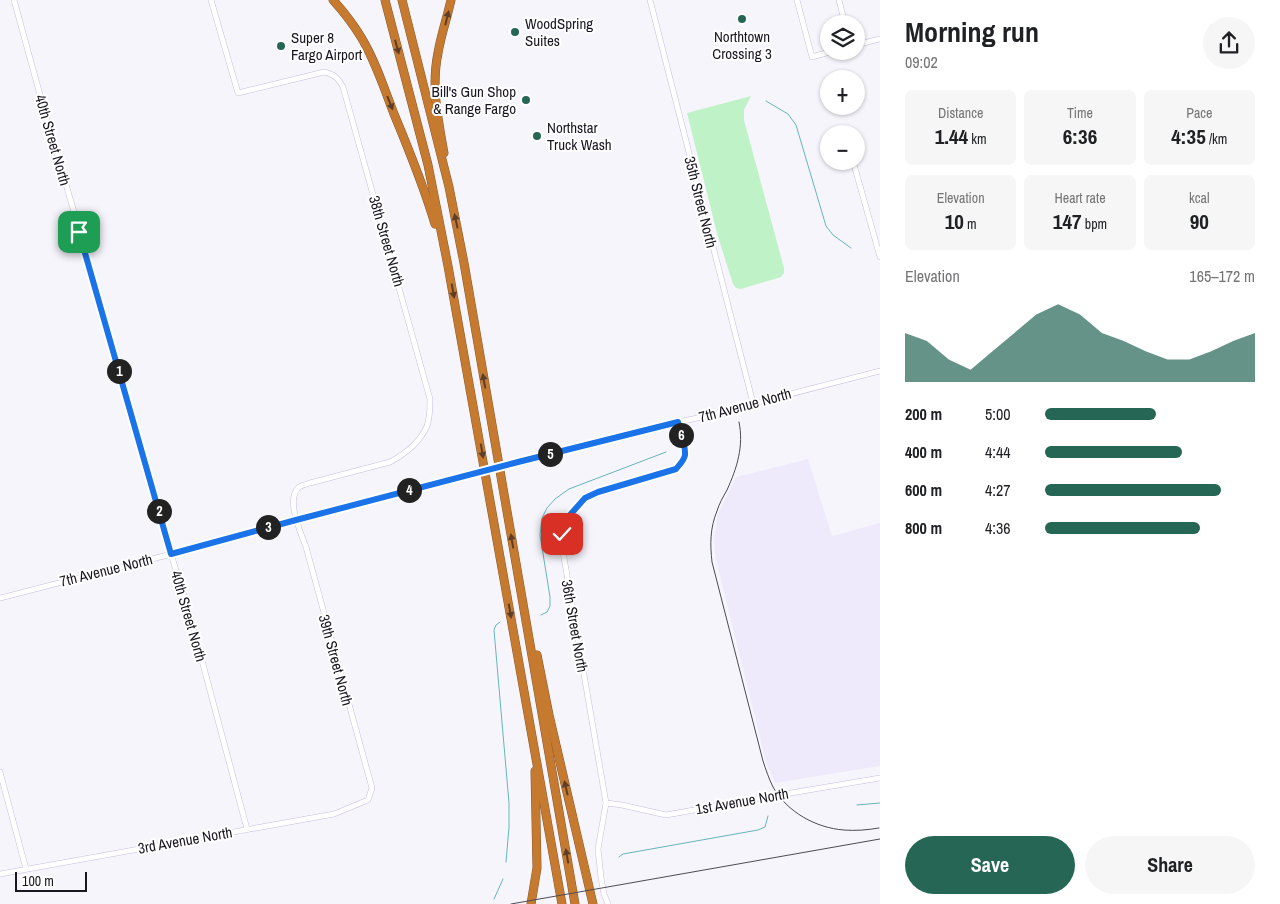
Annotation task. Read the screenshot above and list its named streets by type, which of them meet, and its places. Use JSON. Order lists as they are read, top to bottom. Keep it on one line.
{"streets":{"street":["40th Street North","35th Street North","38th Street North","7th Avenue North","36th Street North","39th Street North","1st Avenue North","3rd Avenue North"]},"crossings":[["40th Street North","7th Avenue North"],["40th Street North","3rd Avenue North"],["35th Street North","7th Avenue North"],["38th Street North","7th Avenue North"],["38th Street North","39th Street North"],["7th Avenue North","36th Street North"],["7th Avenue North","39th Street North"],["36th Street North","1st Avenue North"],["39th Street North","3rd Avenue North"]],"places":["Northtown Crossing 3","WoodSpring Suites","Super 8 Fargo Airport","Bill's Gun Shop & Range Fargo","Northstar Truck Wash"],"scale_bar":"100 m","page":{"heading":["Morning run","09:02"],"map_buttons":["+","−"],"stats":[["Distance","1.44 km"],["Time","6:36"],["Pace","4:35 /km"],["Elevation","10 m"],["Heart rate","147 bpm"],["kcal","90"]],"chart":["Elevation","165–172 m"],"pins":["1","6","5","4","2","3"],"list":[{"name":"200 m","note":"5:00"},{"name":"400 m","note":"4:44"},{"name":"600 m","note":"4:27"},{"name":"800 m","note":"4:36"}],"buttons":["Save","Share"],"scale":"100 m"}}
